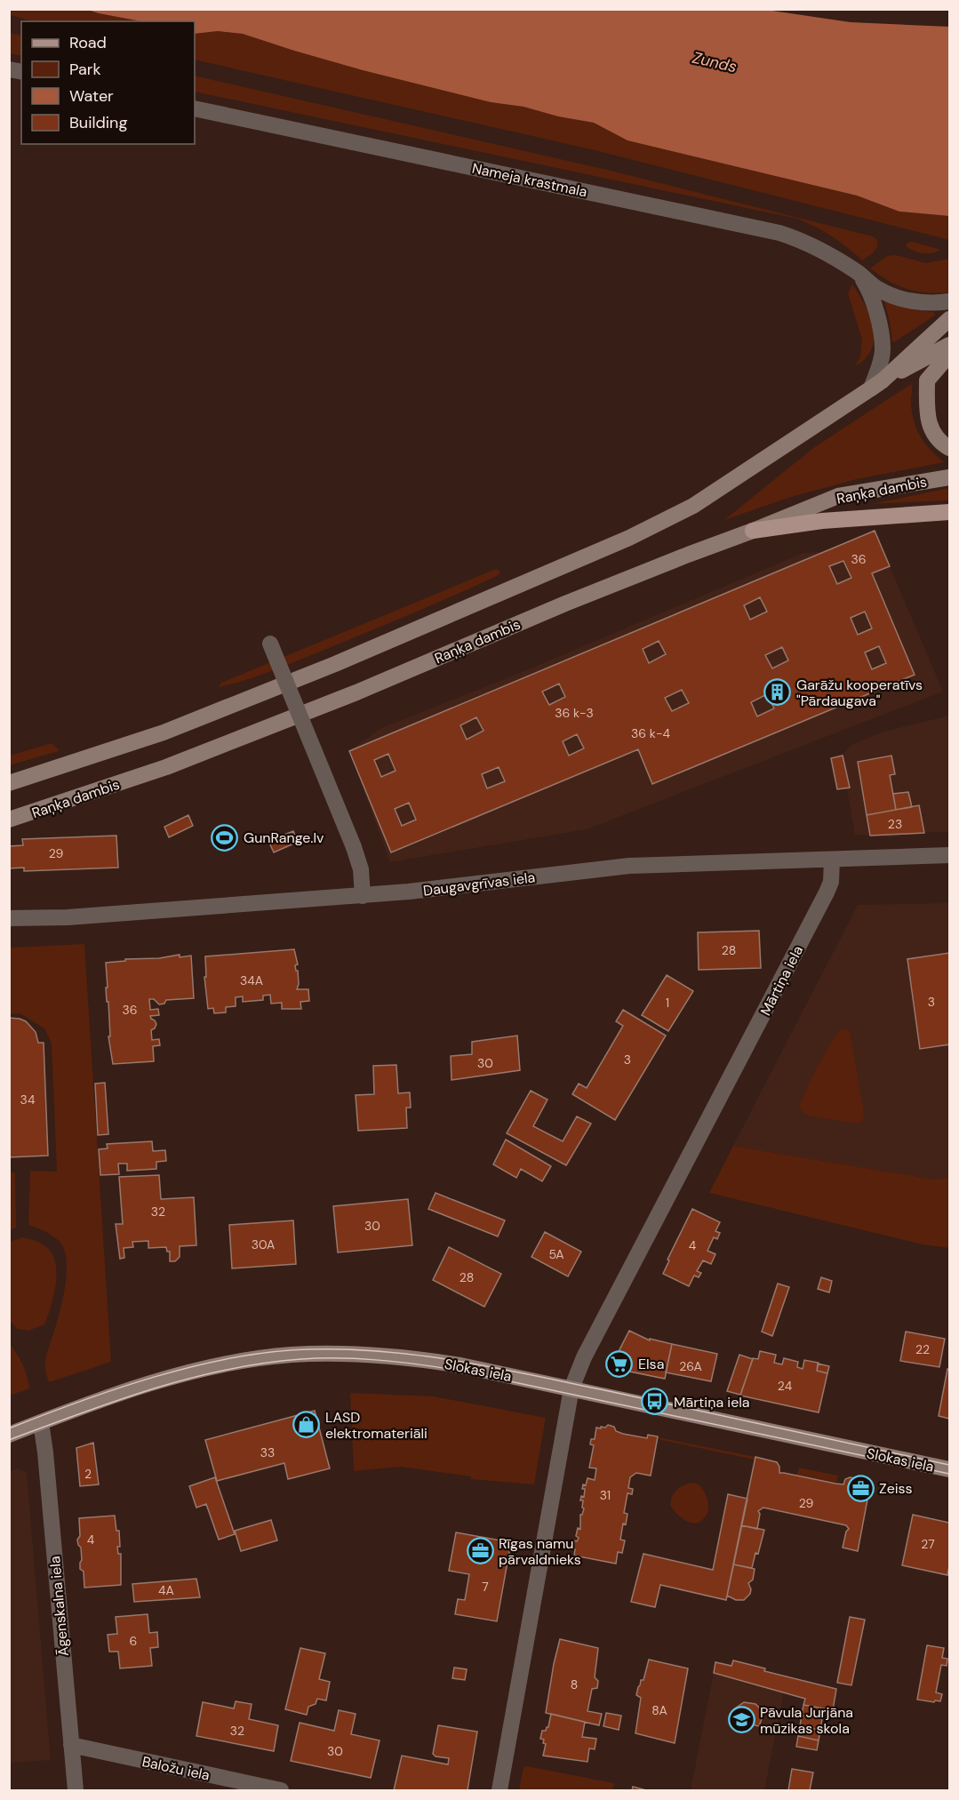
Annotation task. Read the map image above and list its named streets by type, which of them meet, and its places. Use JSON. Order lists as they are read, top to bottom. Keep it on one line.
{"streets":{"main road":["Raņķa dambis","Slokas iela"],"street":["Nameja krastmala","Daugavgrīvas iela","Mārtiņa iela","Āgenskalna iela","Baložu iela"]},"crossings":[["Daugavgrīvas iela","Mārtiņa iela"],["Mārtiņa iela","Slokas iela"],["Slokas iela","Āgenskalna iela"],["Āgenskalna iela","Baložu iela"]],"water":["Zunds"],"places":{"building":["Garāžu kooperatīvs \"Pārdaugava\""],"sports":["GunRange.lv"],"supermarket":["Elsa"],"bus stop":["Mārtiņa iela"],"shop":["LASD elektromateriāli"],"office":["Zeiss","Rīgas namu pārvaldnieks"],"school or university":["Pāvula Jurjāna mūzikas skola"]},"house_numbers":["36","36 k-3","36 k-4","23","29","28","34A","3","1","36","3","30","34","32","30","30A","4","5A","28","22","26A","24","33","2","31","29","4","27","7","4A","6","8","8A","32","30"],"legend":["Road","Park","Water","Building"]}
